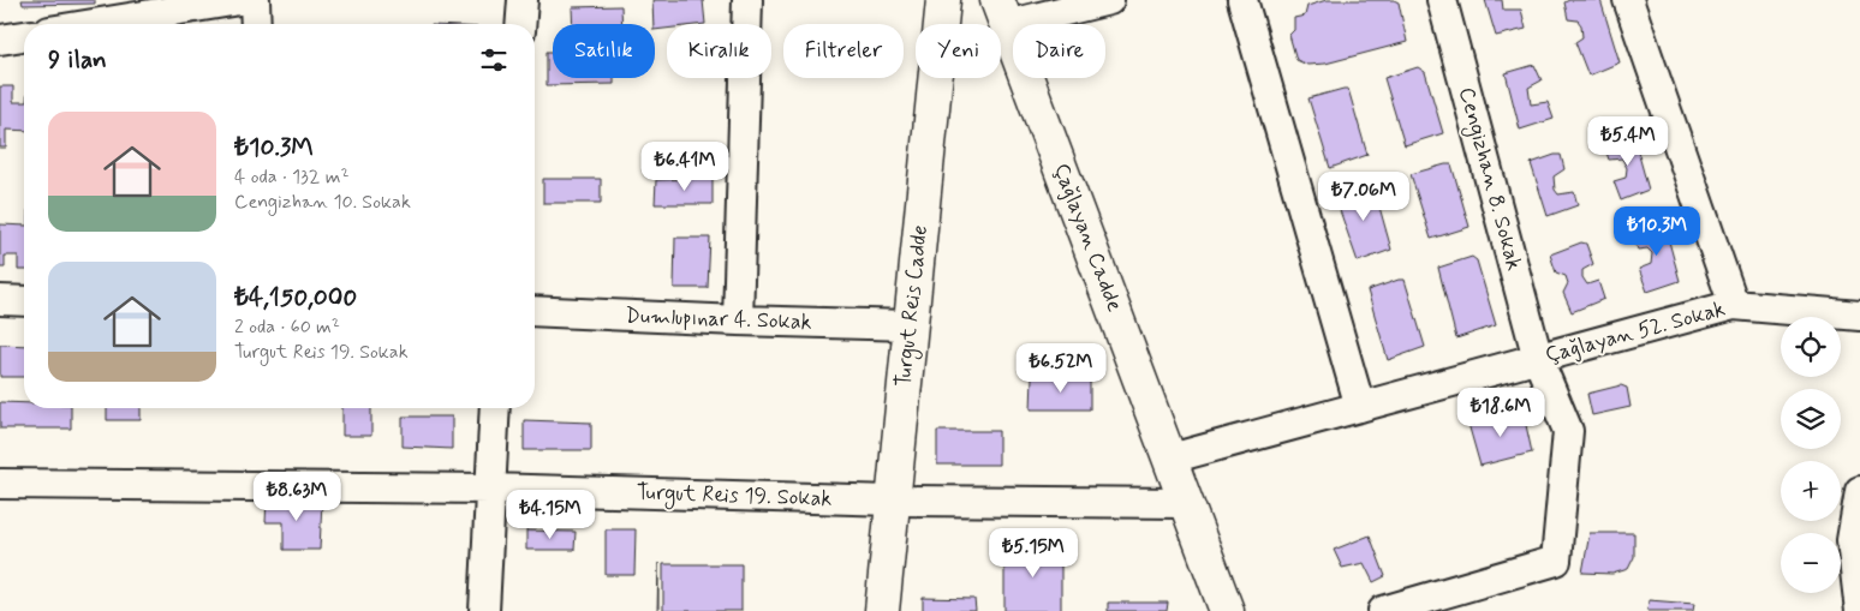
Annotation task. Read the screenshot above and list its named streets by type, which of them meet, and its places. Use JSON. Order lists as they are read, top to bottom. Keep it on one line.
{"streets":{"street":["Cengizhan 8. Sokak","Çağlayan Cadde","Turgut Reis Cadde","Dumlupınar 4. Sokak","Çağlayan 52. Sokak","Turgut Reis 19. Sokak"]},"crossings":[["Cengizhan 8. Sokak","Çağlayan 52. Sokak"],["Çağlayan Cadde","Çağlayan 52. Sokak"],["Çağlayan Cadde","Turgut Reis 19. Sokak"],["Turgut Reis Cadde","Dumlupınar 4. Sokak"],["Turgut Reis Cadde","Turgut Reis 19. Sokak"]],"page":{"chip":["Satılık","Kiralık","Filtreler","Yeni","Daire"],"heading":"9 ilan","list":[{"name":"₺10.3M","note":"4 oda · 132 m² · Cengizhan 10. Sokak"},{"name":"₺4,150,000","note":"2 oda · 60 m² · Turgut Reis 19. Sokak"}],"price":["₺5.4M","₺6.41M","₺7.06M","₺10.3M","₺6.52M","₺18.6M","₺8.63M","₺4.15M","₺5.15M"],"map_buttons":["+","−"]}}
